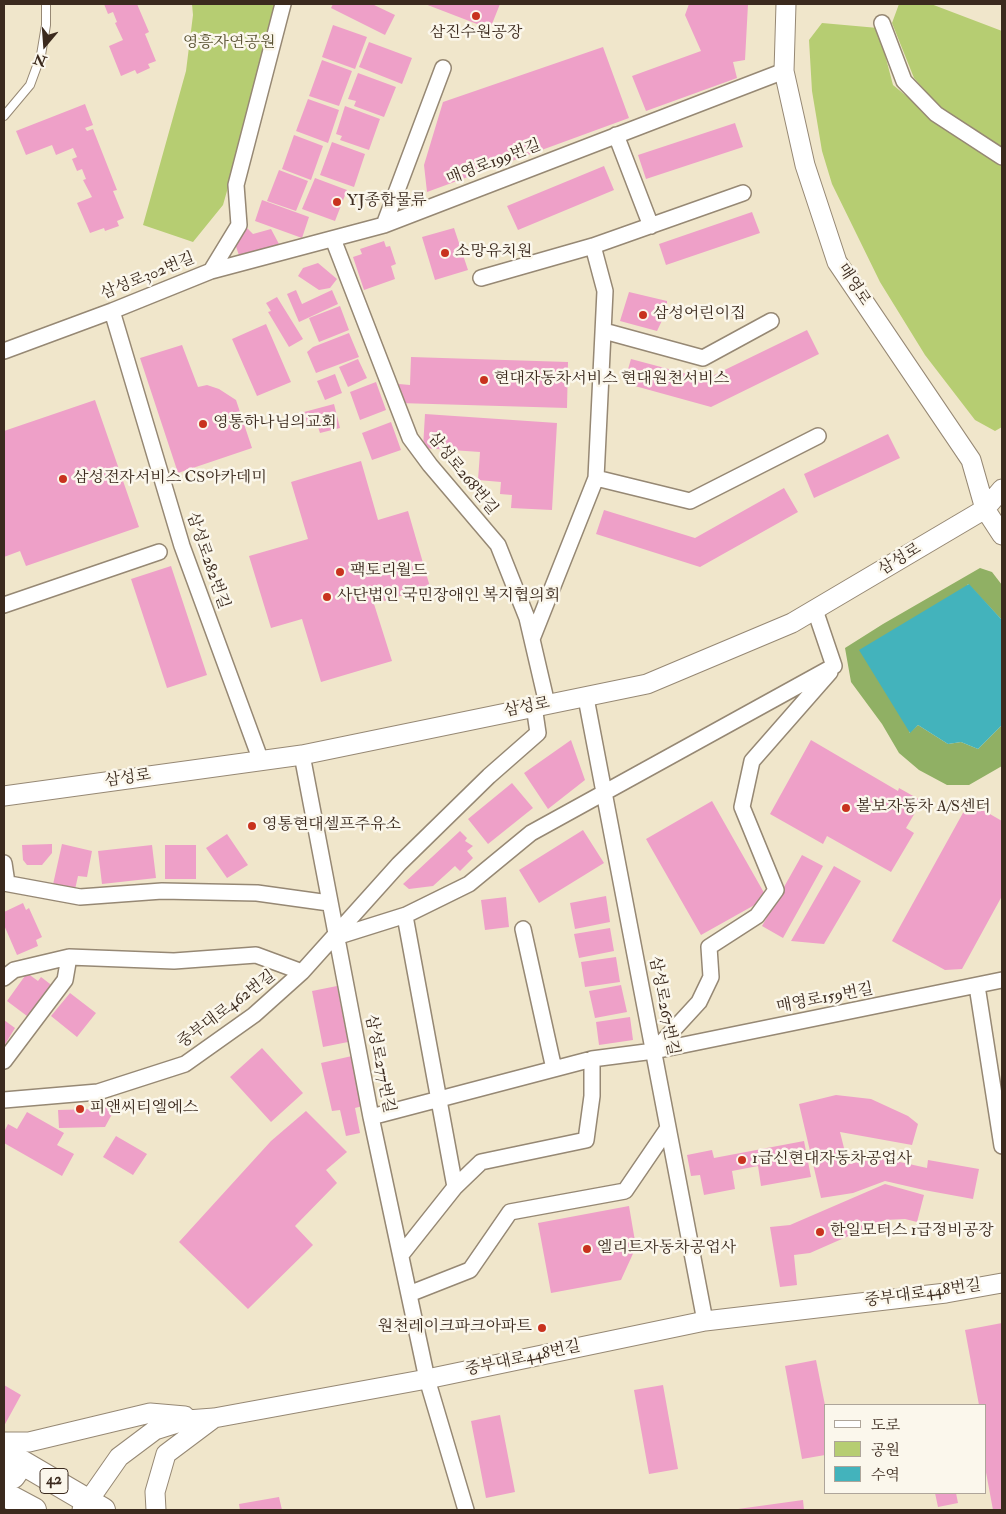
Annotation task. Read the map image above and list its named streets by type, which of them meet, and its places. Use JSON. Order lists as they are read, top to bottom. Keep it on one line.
{"streets":{"main road":["42"],"street":["매영로199번길","삼성로302번길","매영로","삼성로268번길","삼성로","삼성로282번길","매영로159번길","삼성로267번길","중부대로462번길","삼성로277번길","중부대로448번길"]},"crossings":[["매영로199번길","삼성로302번길"],["매영로199번길","매영로"],["매영로199번길","삼성로268번길"],["삼성로302번길","삼성로282번길"],["매영로","삼성로"],["삼성로268번길","삼성로"],["삼성로268번길","중부대로462번길"],["삼성로268번길","삼성로277번길"],["삼성로","삼성로282번길"],["삼성로","삼성로267번길"],["삼성로","삼성로277번길"],["매영로159번길","삼성로267번길"],["매영로159번길","삼성로277번길"],["삼성로267번길","중부대로448번길"],["중부대로462번길","삼성로277번길"],["삼성로277번길","중부대로448번길"],["중부대로448번길","42"]],"parks":["영흥자연공원"],"places":["삼진수원공장","YJ종합물류","소망유치원","삼성어린이집","현대자동차서비스 현대원천서비스","영통하나님의교회","삼성전자서비스 CS아카데미","팩토리월드","사단법인 국민장애인 복지협의회","볼보자동차 A/S센터","영통현대셀프주유소","피앤씨티엘에스","1급신현대자동차공업사","한일모터스 1급정비공장","엘리트자동차공업사","원천레이크파크아파트"],"legend":["도로","공원","수역"],"north":"bottom"}
